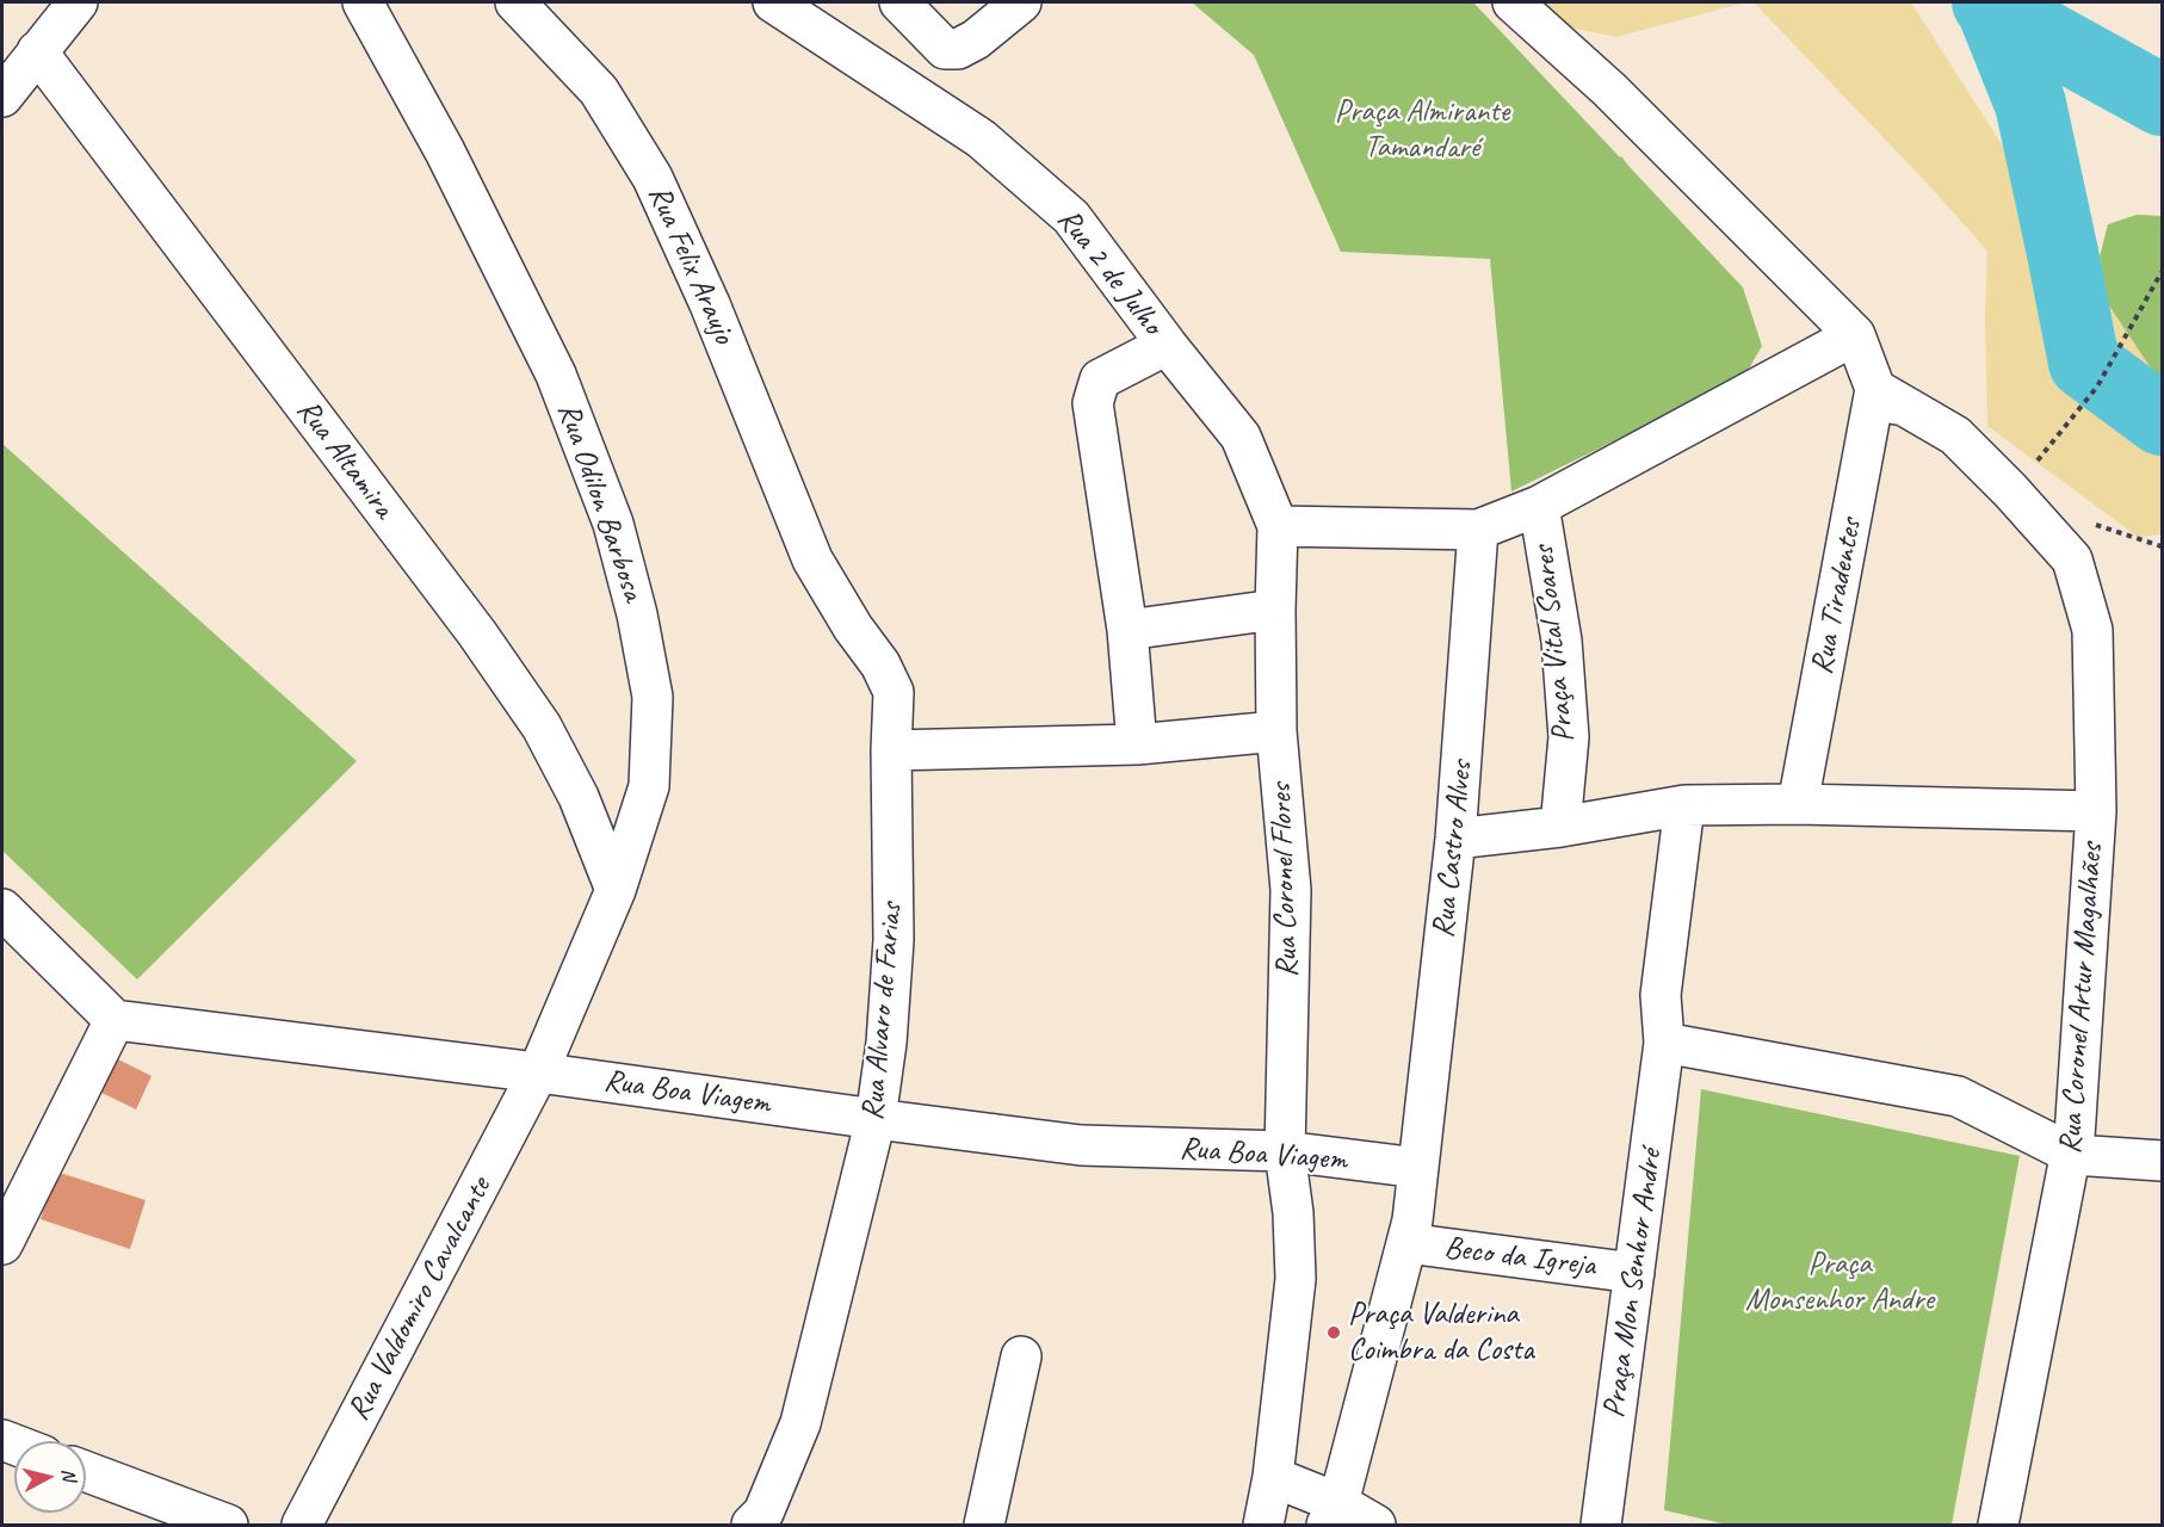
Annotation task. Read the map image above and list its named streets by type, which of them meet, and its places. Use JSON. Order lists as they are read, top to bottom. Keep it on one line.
{"streets":{"street":["Rua Felix Araujo","Rua 2 de Julho","Rua Altamira","Rua Odilon Barbosa","Rua Tiradentes","Praça Vital Soares","Rua Castro Alves","Rua Coronel Flores","Rua Coronel Artur Magalhães","Rua Alvaro de Farias","Rua Boa Viagem","Beco da Igreja","Praça Mon Senhor André","Rua Valdomiro Cavalcante"]},"crossings":[["Rua Felix Araujo","Rua Alvaro de Farias"],["Rua 2 de Julho","Rua Coronel Flores"],["Rua Altamira","Rua Odilon Barbosa"],["Rua Odilon Barbosa","Rua Boa Viagem"],["Rua Odilon Barbosa","Rua Valdomiro Cavalcante"],["Rua Castro Alves","Rua Boa Viagem"],["Rua Castro Alves","Beco da Igreja"],["Rua Coronel Flores","Rua Boa Viagem"],["Rua Alvaro de Farias","Rua Boa Viagem"],["Rua Boa Viagem","Rua Valdomiro Cavalcante"],["Beco da Igreja","Praça Mon Senhor André"]],"parks":["Praça Almirante Tamandaré","Praça Monsenhor Andre"],"places":["Praça Valderina Coimbra da Costa"],"north":"right"}
